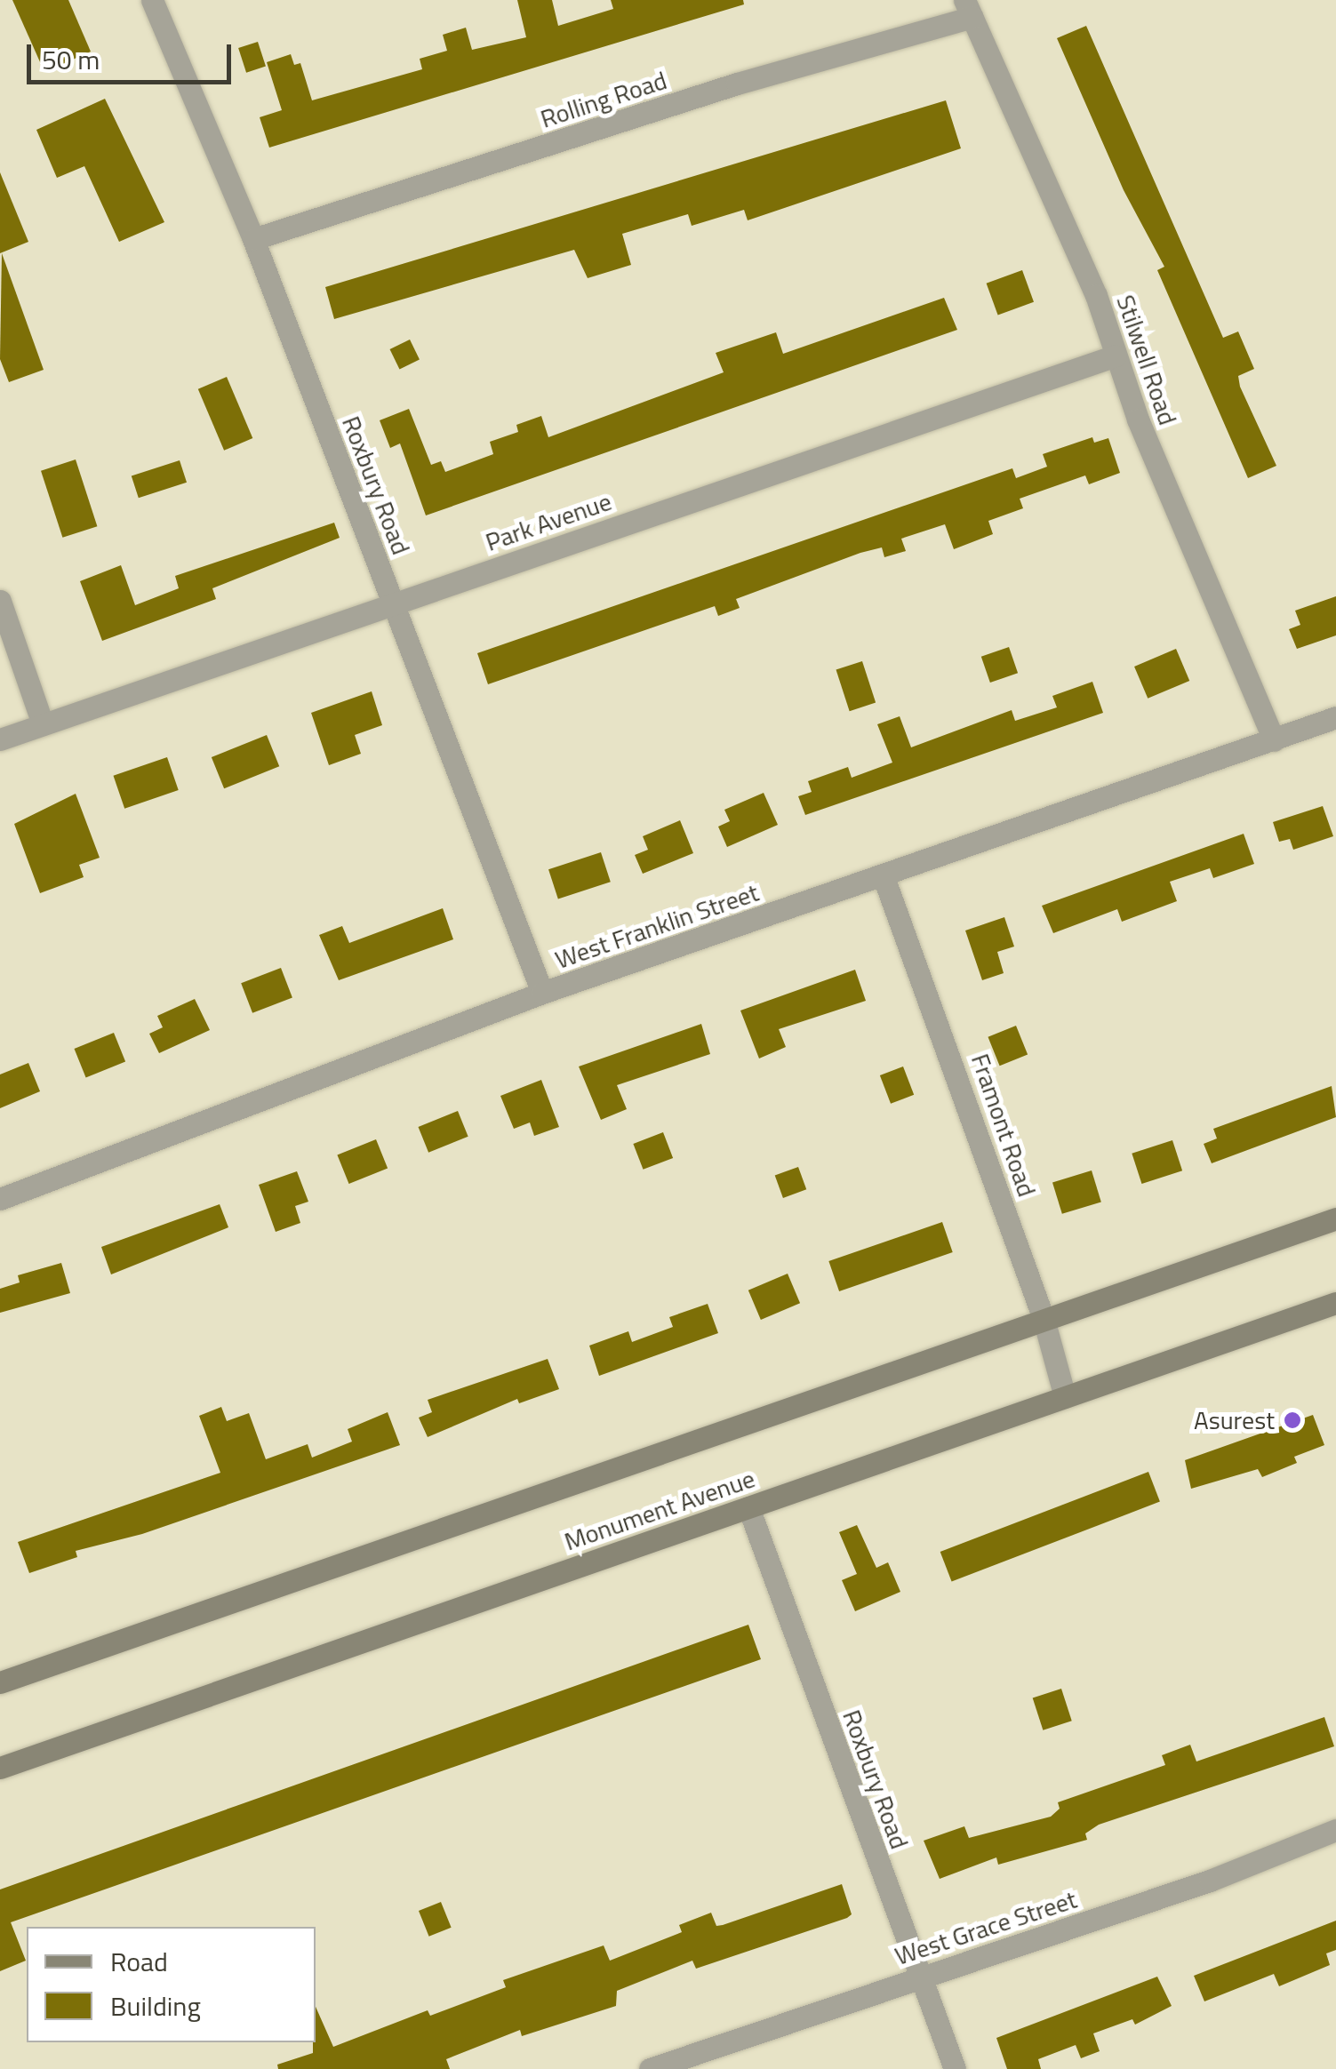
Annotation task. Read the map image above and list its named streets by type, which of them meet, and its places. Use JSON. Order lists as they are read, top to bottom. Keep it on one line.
{"streets":{"street":["Rolling Road","Stilwell Road","Roxbury Road","Park Avenue","West Franklin Street","Framont Road","Monument Avenue","West Grace Street"]},"crossings":[["Rolling Road","Stilwell Road"],["Rolling Road","Roxbury Road"],["Stilwell Road","Park Avenue"],["Stilwell Road","West Franklin Street"],["Roxbury Road","Park Avenue"],["Roxbury Road","West Franklin Street"],["Roxbury Road","Monument Avenue"],["Roxbury Road","West Grace Street"],["West Franklin Street","Framont Road"],["Framont Road","Monument Avenue"]],"places":["Asurest"],"legend":["Road","Building"],"scale_bar":"50 m"}
